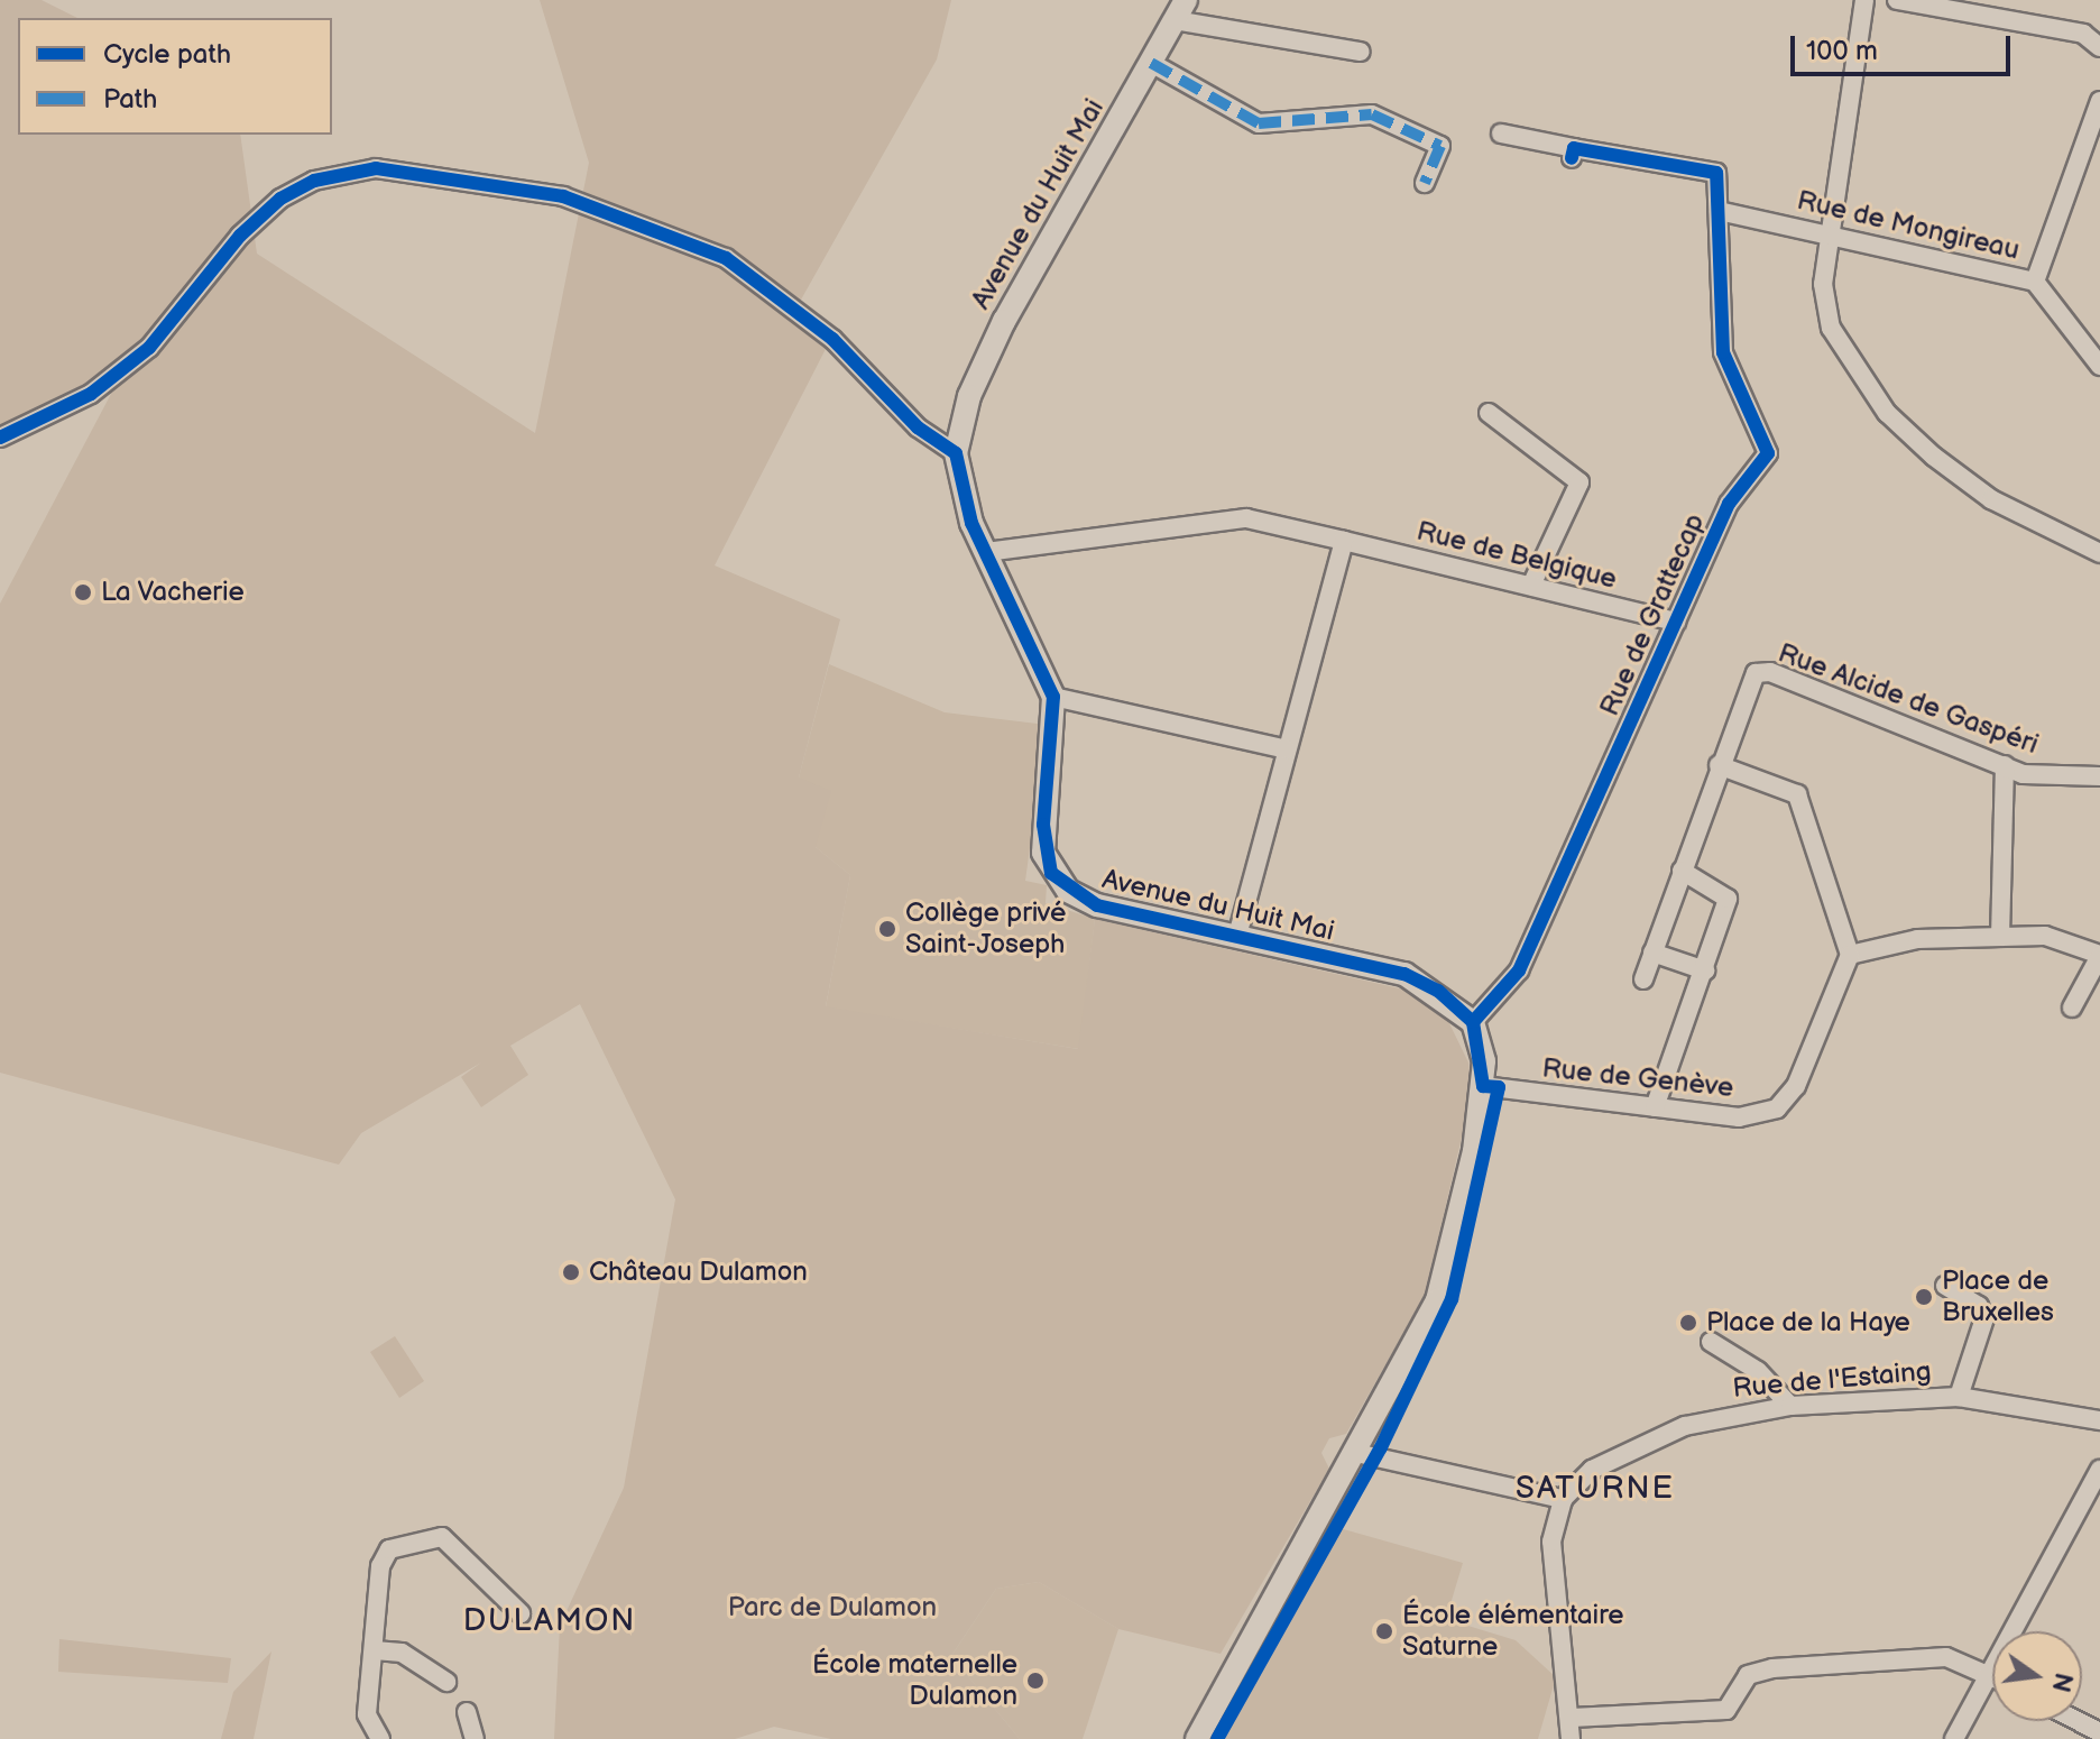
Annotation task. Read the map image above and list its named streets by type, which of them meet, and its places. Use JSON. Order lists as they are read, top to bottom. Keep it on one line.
{"streets":{"main road":["Avenue du Huit Mai"],"street":["Rue de Mongireau","Rue de Belgique","Rue de Grattecap","Rue Alcide de Gaspéri","Rue de Genève","Rue de l'Estaing"]},"crossings":[["Avenue du Huit Mai","Rue de Belgique"],["Avenue du Huit Mai","Rue de Grattecap"],["Rue de Mongireau","Rue de Grattecap"],["Rue de Belgique","Rue de Grattecap"]],"districts":["SATURNE","DULAMON"],"parks":["Parc de Dulamon"],"places":["La Vacherie","Collège privé Saint-Joseph","Château Dulamon","Place de Bruxelles","Place de la Haye","École élémentaire Saturne","École maternelle Dulamon"],"legend":["Cycle path","Path"],"scale_bar":"100 m","north":"right"}
